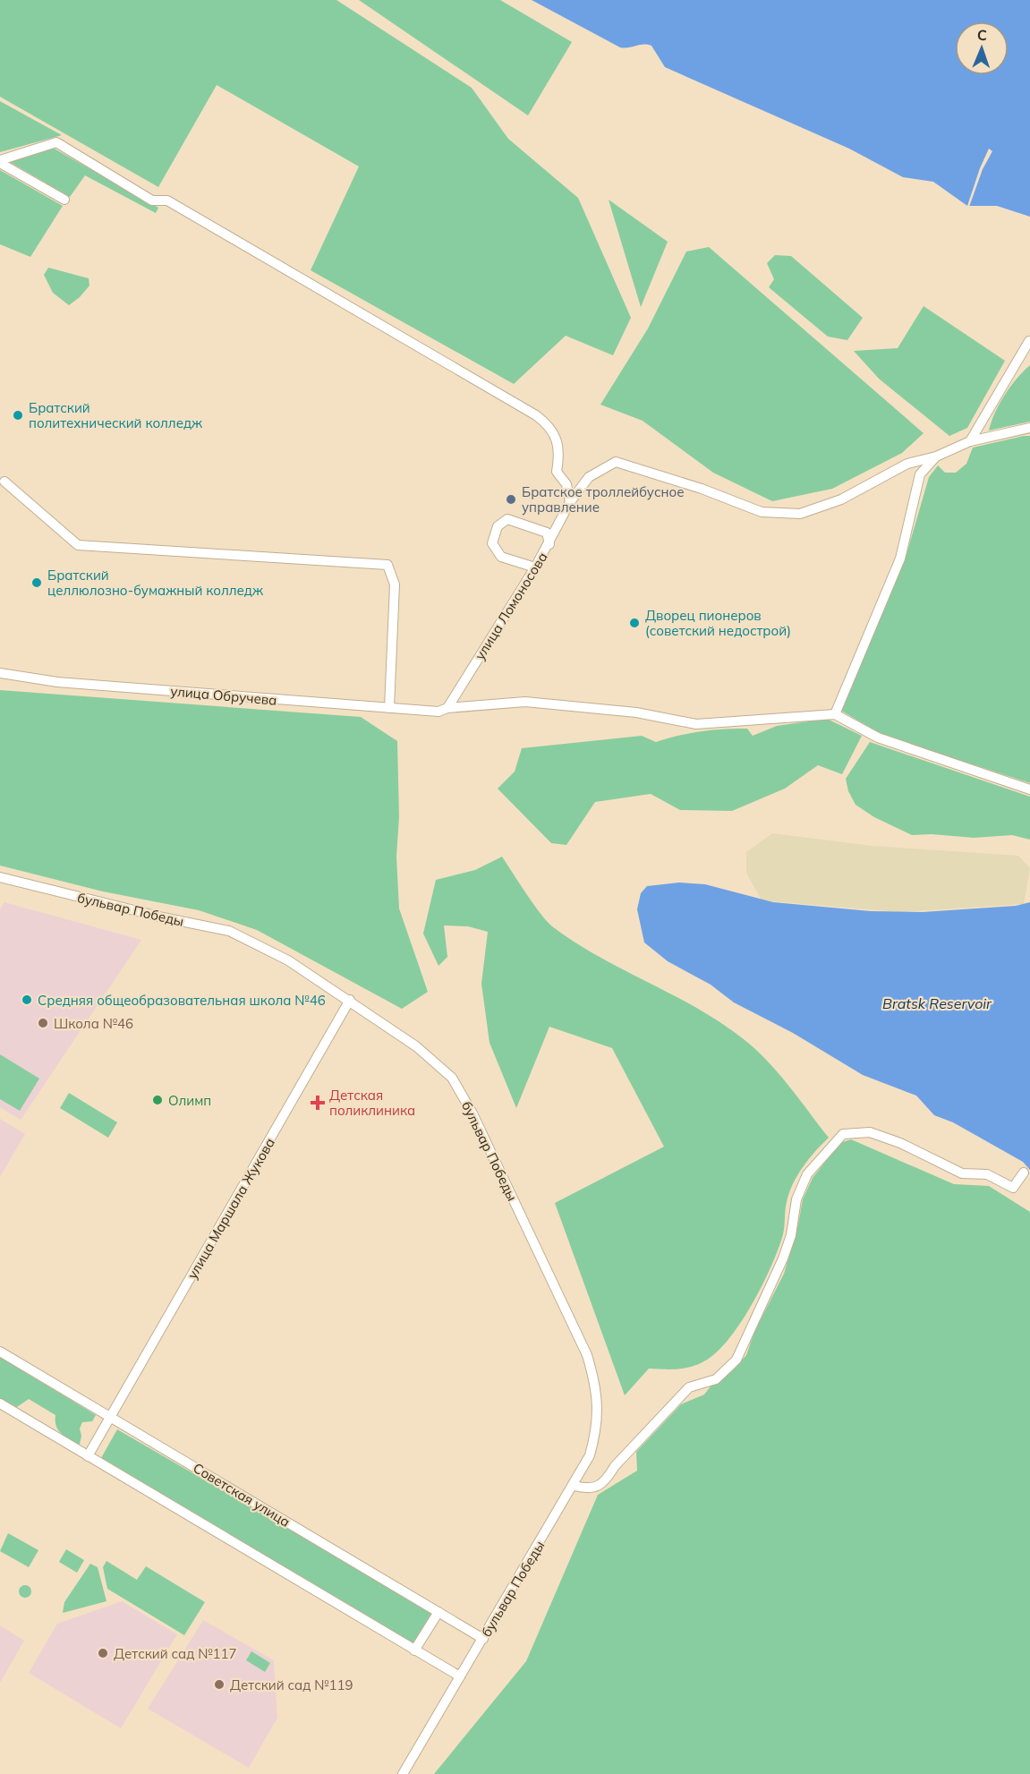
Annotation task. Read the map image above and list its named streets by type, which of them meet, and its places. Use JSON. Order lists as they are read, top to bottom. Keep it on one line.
{"streets":{"street":["улица Ломоносова","улица Обручева","бульвар Победы","улица Маршала Жукова","Советская улица"]},"crossings":[["улица Ломоносова","улица Обручева"],["бульвар Победы","улица Маршала Жукова"],["бульвар Победы","Советская улица"],["улица Маршала Жукова","Советская улица"]],"water":["Bratsk Reservoir"],"places":{"other":["Братский политехнический колледж","Братское троллейбусное управление","Братский целлюлозно-бумажный колледж","Дворец пионеров (советский недострой)","Средняя общеобразовательная школа №46","Школа №46","Олимп","Детский сад №117","Детский сад №119"],"health":["Детская поликлиника"]},"north":"top"}
